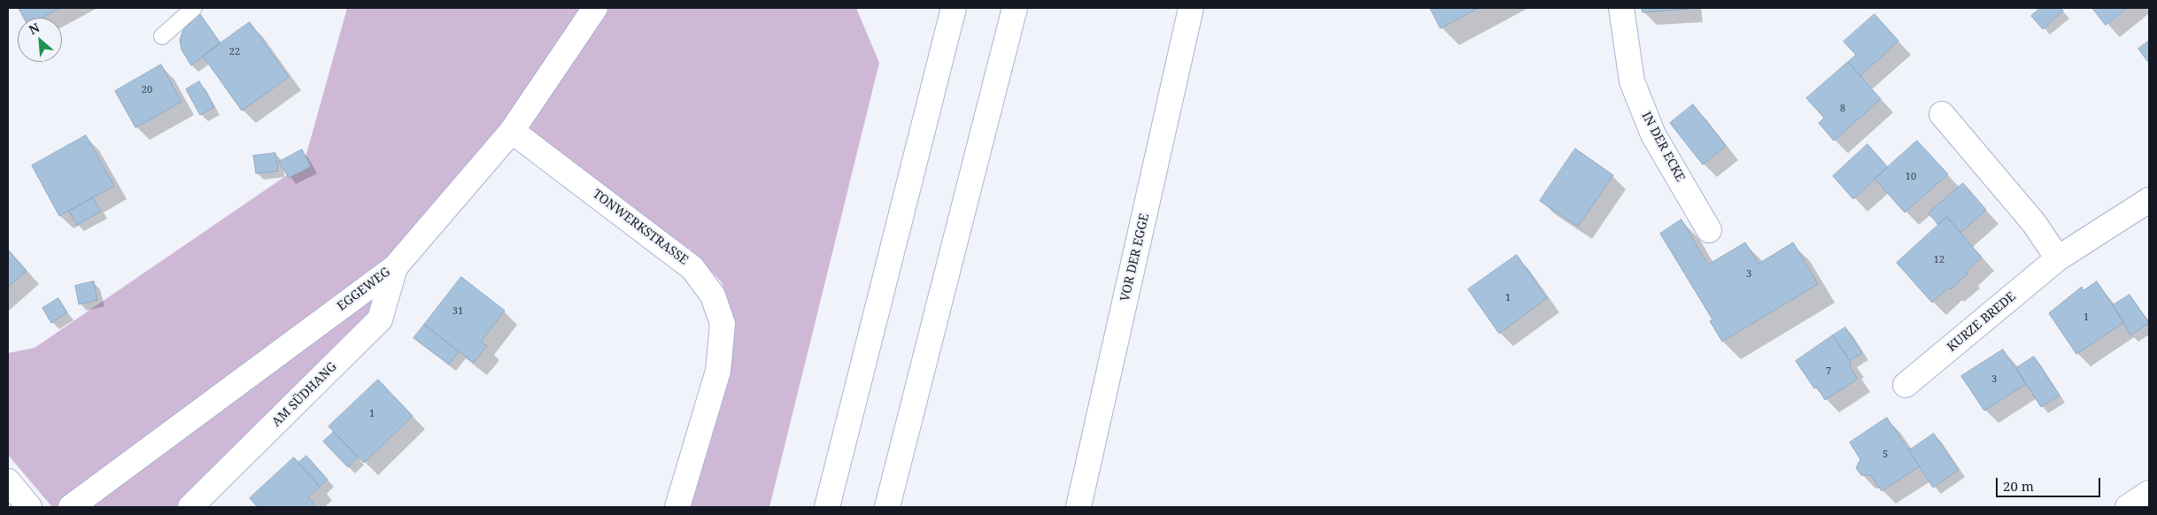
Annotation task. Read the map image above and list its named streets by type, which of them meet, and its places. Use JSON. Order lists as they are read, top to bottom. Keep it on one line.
{"streets":{"main road":["IN DER ECKE","TONWERKSTRASSE","VOR DER EGGE","EGGEWEG","KURZE BREDE","AM SÜDHANG"]},"crossings":[["TONWERKSTRASSE","EGGEWEG"],["EGGEWEG","AM SÜDHANG"]],"house_numbers":["22","20","8","10","12","3","1","31","1","7","3","1","5"],"scale_bar":"20 m","north":"top left"}
